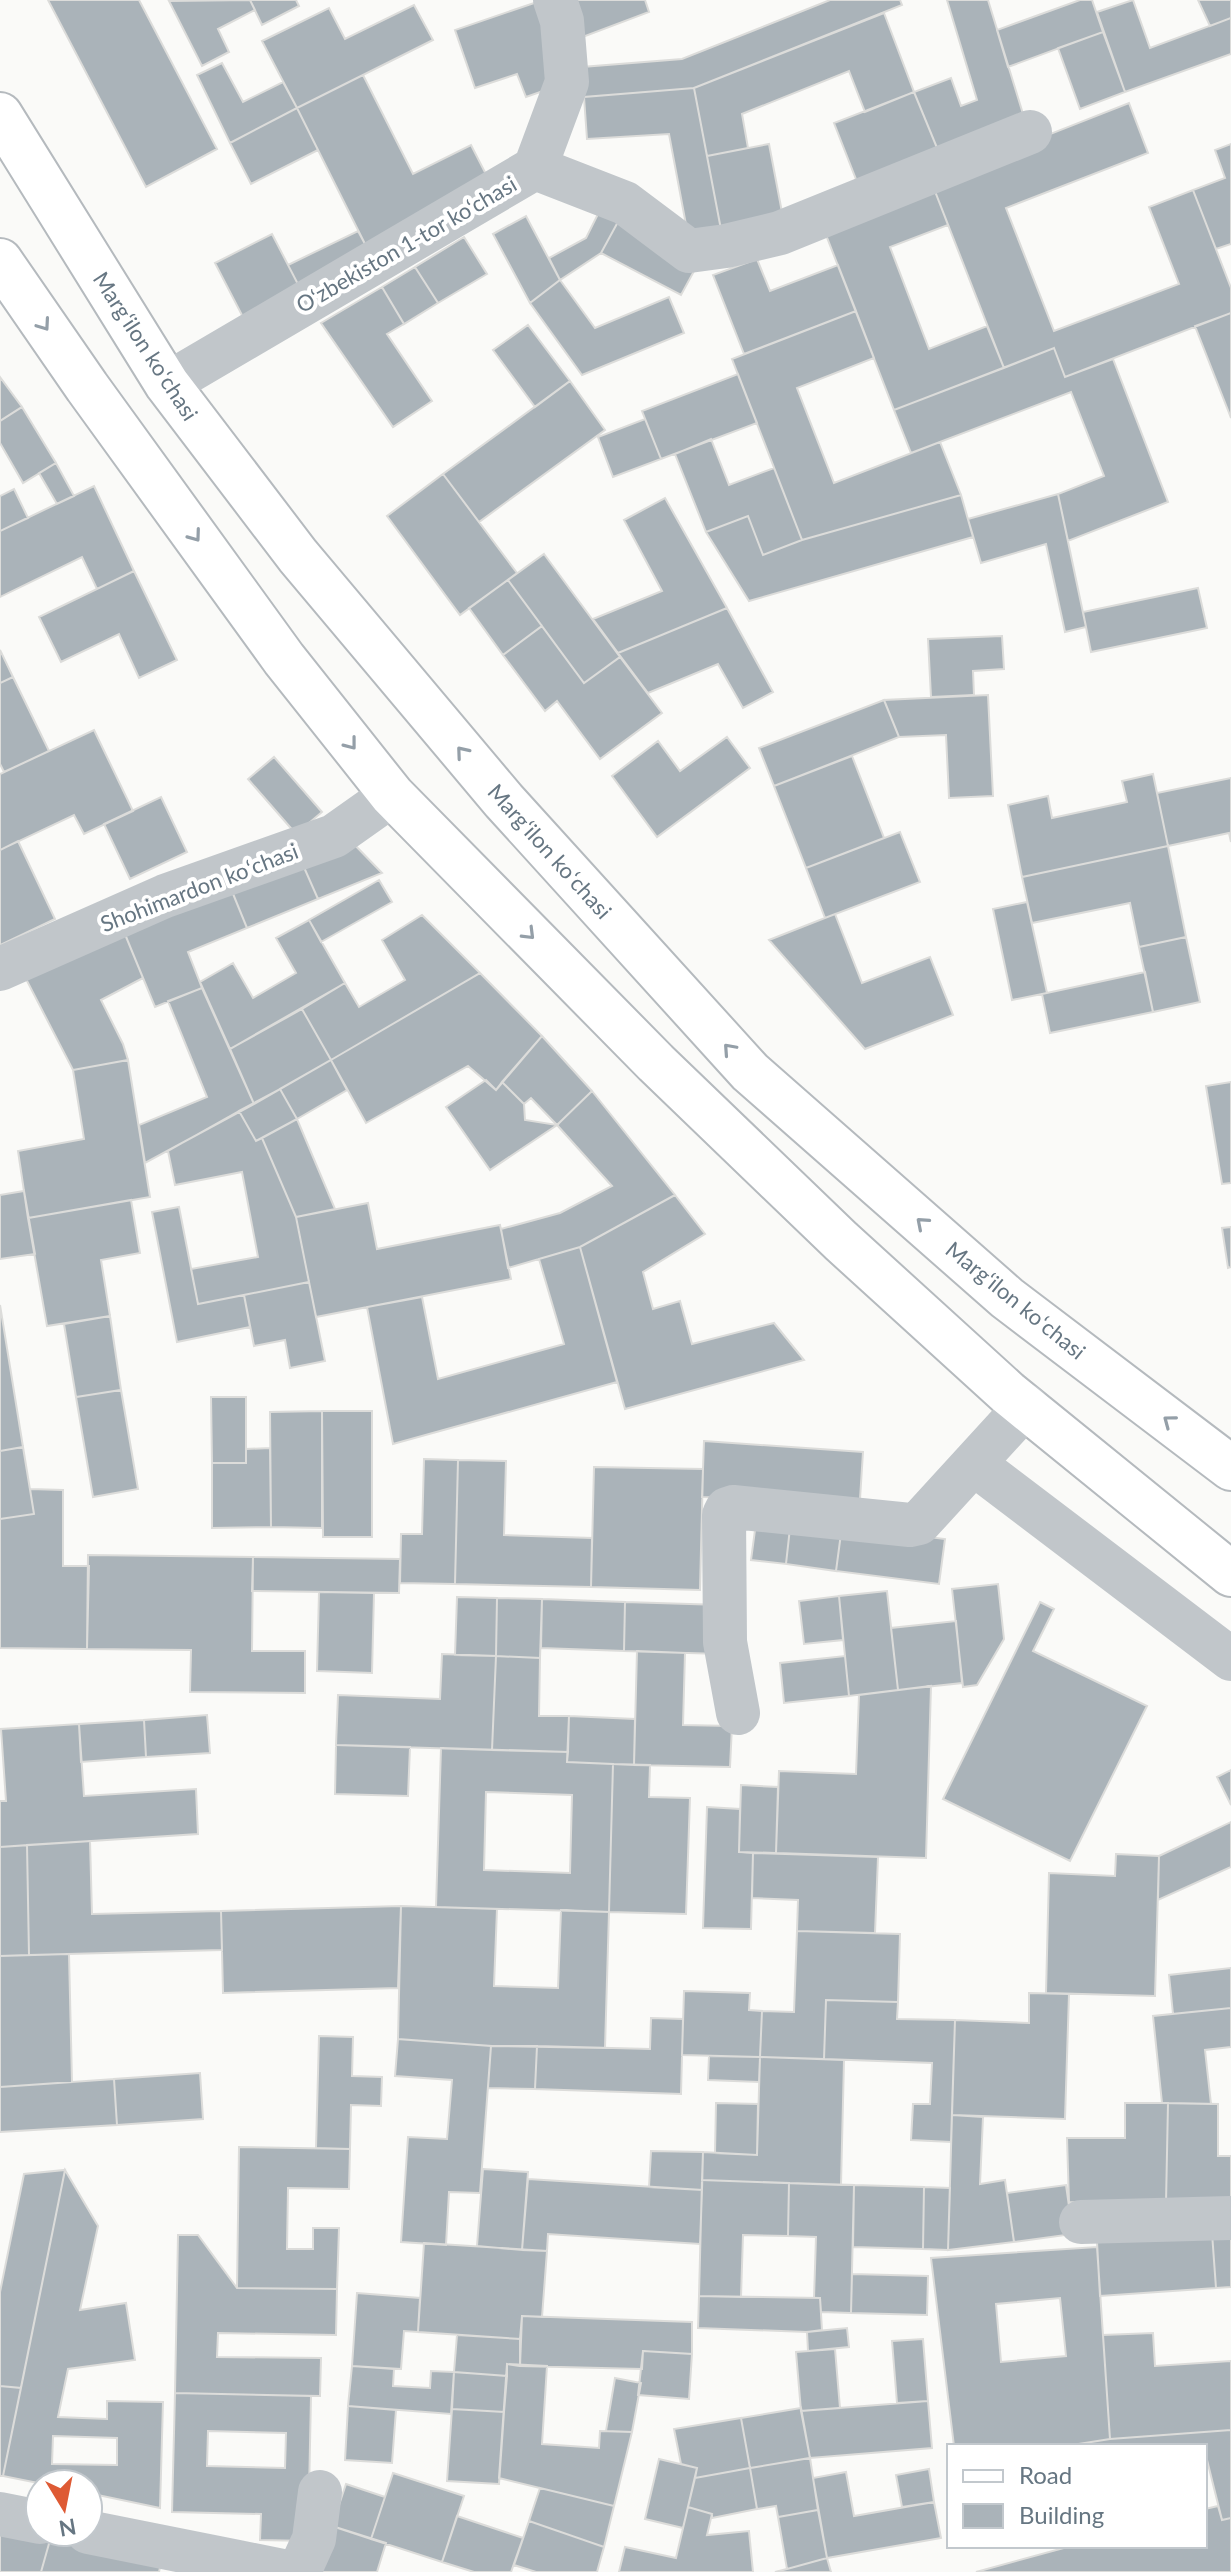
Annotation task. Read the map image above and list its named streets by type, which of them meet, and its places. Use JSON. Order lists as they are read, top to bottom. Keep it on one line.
{"streets":{"main road":["Margʻilon koʻchasi"],"street":["O‘zbekiston 1-tor ko‘chasi","Shohimardon koʻchasi"]},"crossings":[["O‘zbekiston 1-tor ko‘chasi","Margʻilon koʻchasi"]],"legend":["Road","Building"],"north":"bottom"}
